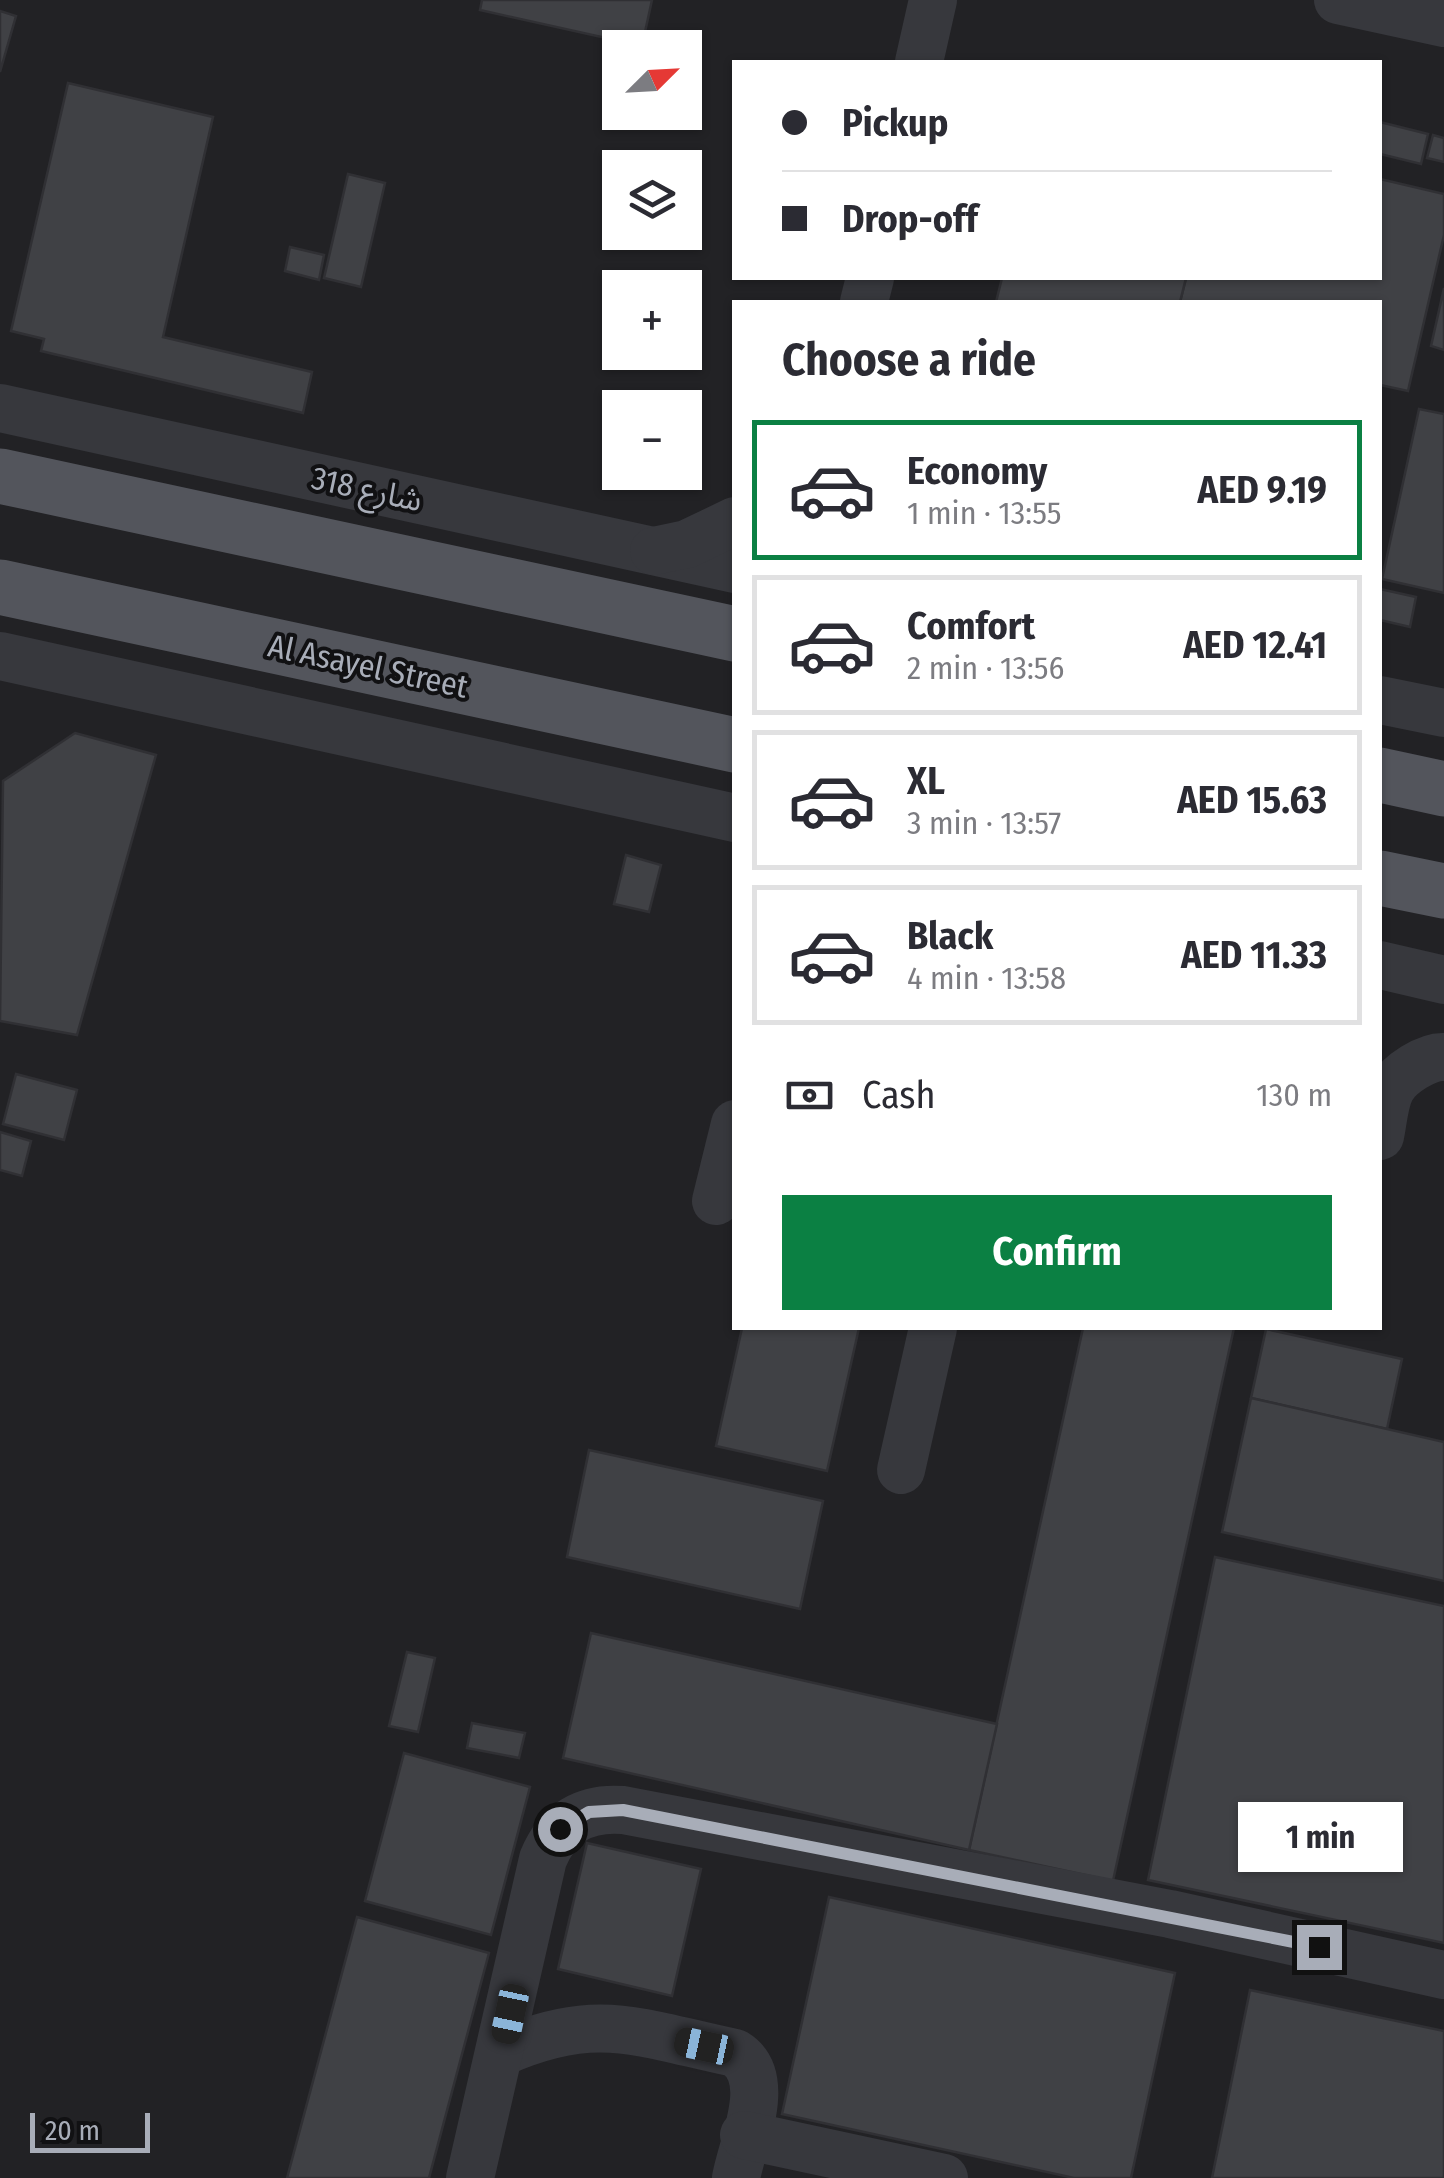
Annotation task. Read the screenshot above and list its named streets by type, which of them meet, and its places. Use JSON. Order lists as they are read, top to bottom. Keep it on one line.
{"streets":{"main road":["Al Asayel Street"],"street":["شارع 318"]},"scale_bar":"20 m","north":"top right","page":{"map_buttons":["+","−"],"banner":["Pickup","Drop-off"],"heading":"Choose a ride","list":[{"name":"Economy","note":"1 min · 13:55","value":"AED 9.19"},{"name":"Comfort","note":"2 min · 13:56","value":"AED 12.41"},{"name":"XL","note":"3 min · 13:57","value":"AED 15.63"},{"name":"Black","note":"4 min · 13:58","value":"AED 11.33"}],"pay":["Cash","130 m"],"buttons":"Confirm","bubble":"1 min","scale":"20 m"}}
